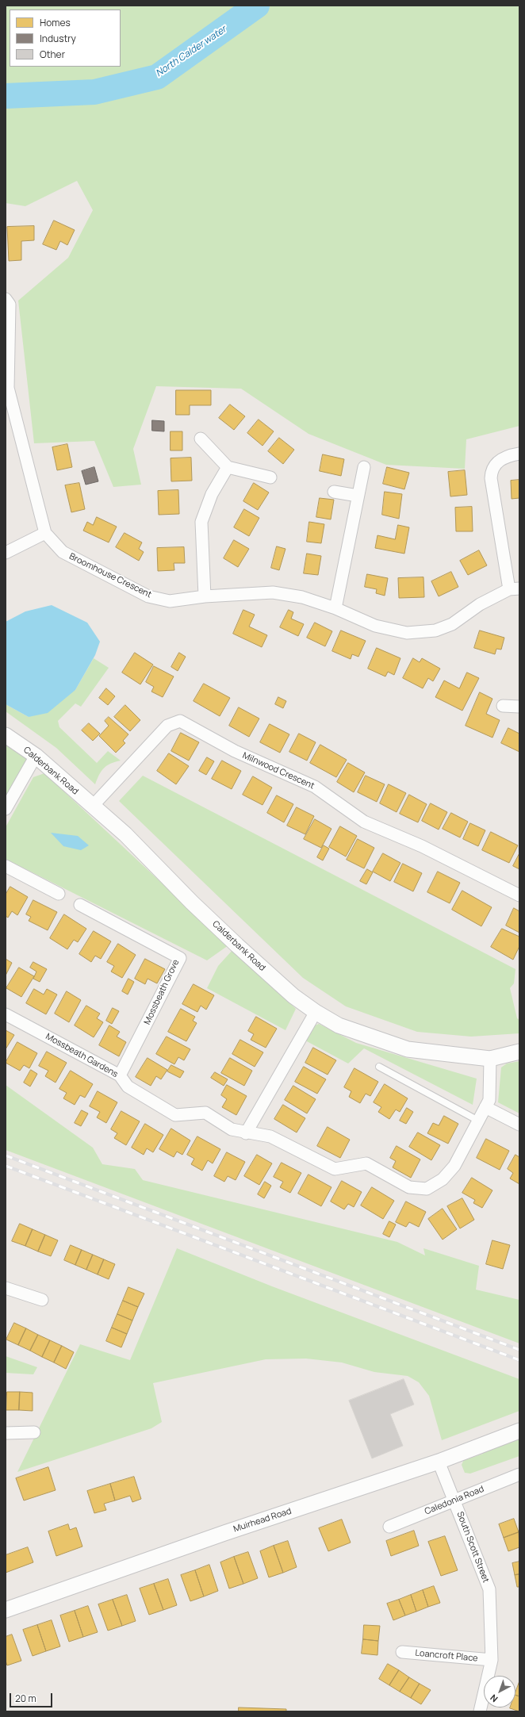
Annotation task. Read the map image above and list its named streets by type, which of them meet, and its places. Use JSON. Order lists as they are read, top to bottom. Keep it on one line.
{"streets":{"street":["Broomhouse Crescent","Calderbank Road","Milnwood Crescent","Mossbeath Grove","Mossbeath Gardens","Caledonia Road","Muirhead Road","South Scott Street","Loancroft Place"]},"crossings":[["Calderbank Road","Milnwood Crescent"],["Calderbank Road","Mossbeath Gardens"],["Mossbeath Grove","Mossbeath Gardens"],["Caledonia Road","South Scott Street"],["Muirhead Road","South Scott Street"],["South Scott Street","Loancroft Place"]],"water":["North Calder water"],"legend":["Homes","Industry","Other"],"scale_bar":"20 m","north":"bottom left"}
